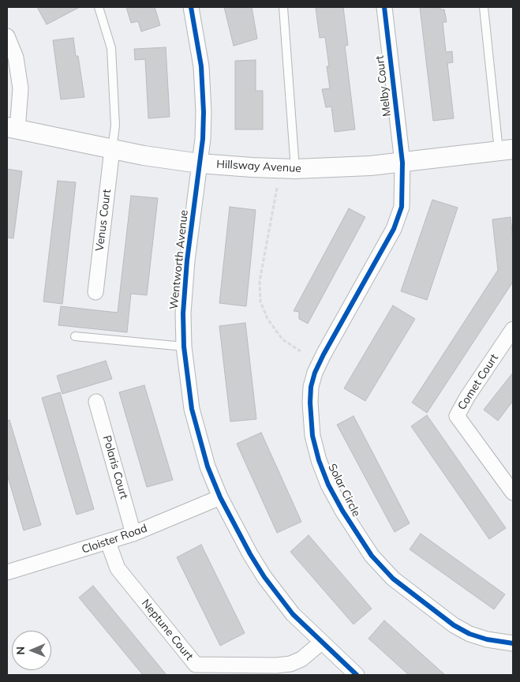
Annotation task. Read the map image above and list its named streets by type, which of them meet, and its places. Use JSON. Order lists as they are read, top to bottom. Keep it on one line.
{"streets":{"street":["Melby Court","Hillsway Avenue","Venus Court","Wentworth Avenue","Comet Court","Polaris Court","Solar Circle","Cloister Road","Neptune Court"]},"crossings":[["Melby Court","Hillsway Avenue"],["Melby Court","Solar Circle"],["Hillsway Avenue","Venus Court"],["Hillsway Avenue","Wentworth Avenue"],["Hillsway Avenue","Solar Circle"],["Wentworth Avenue","Cloister Road"],["Wentworth Avenue","Neptune Court"],["Polaris Court","Cloister Road"],["Cloister Road","Neptune Court"]],"north":"left"}
